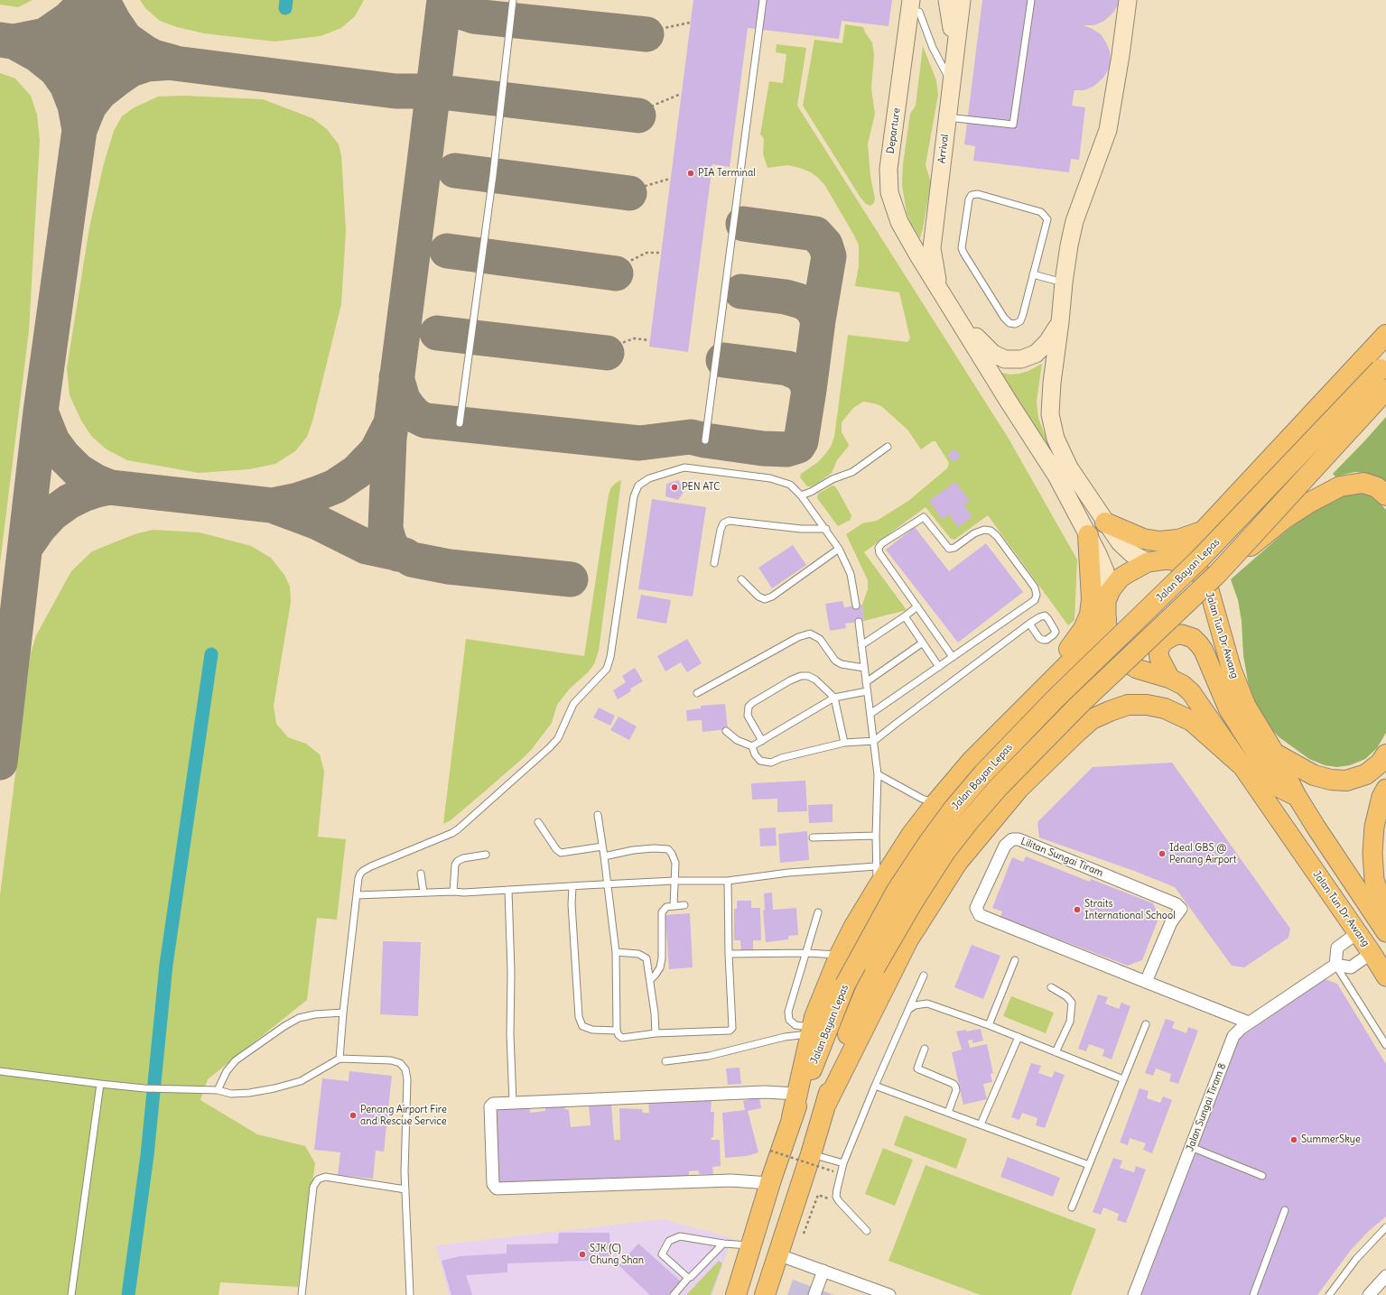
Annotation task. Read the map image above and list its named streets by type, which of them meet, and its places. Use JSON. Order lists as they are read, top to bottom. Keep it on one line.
{"streets":{"highway":["Jalan Bayan Lepas"],"main road":["Jalan Tun Dr Awang"],"street":["Departure","Arrival","Lilitan Sungai Tiram","Jalan Sungai Tiram 8"]},"crossings":[["Departure","Arrival"],["Lilitan Sungai Tiram","Jalan Sungai Tiram 8"]],"places":["PIA Terminal","PEN ATC","Ideal GBS @ Penang Airport","Straits International School","Penang Airport Fire and Rescue Service","SummerSkye","SJK (C) Chung Shan"]}
